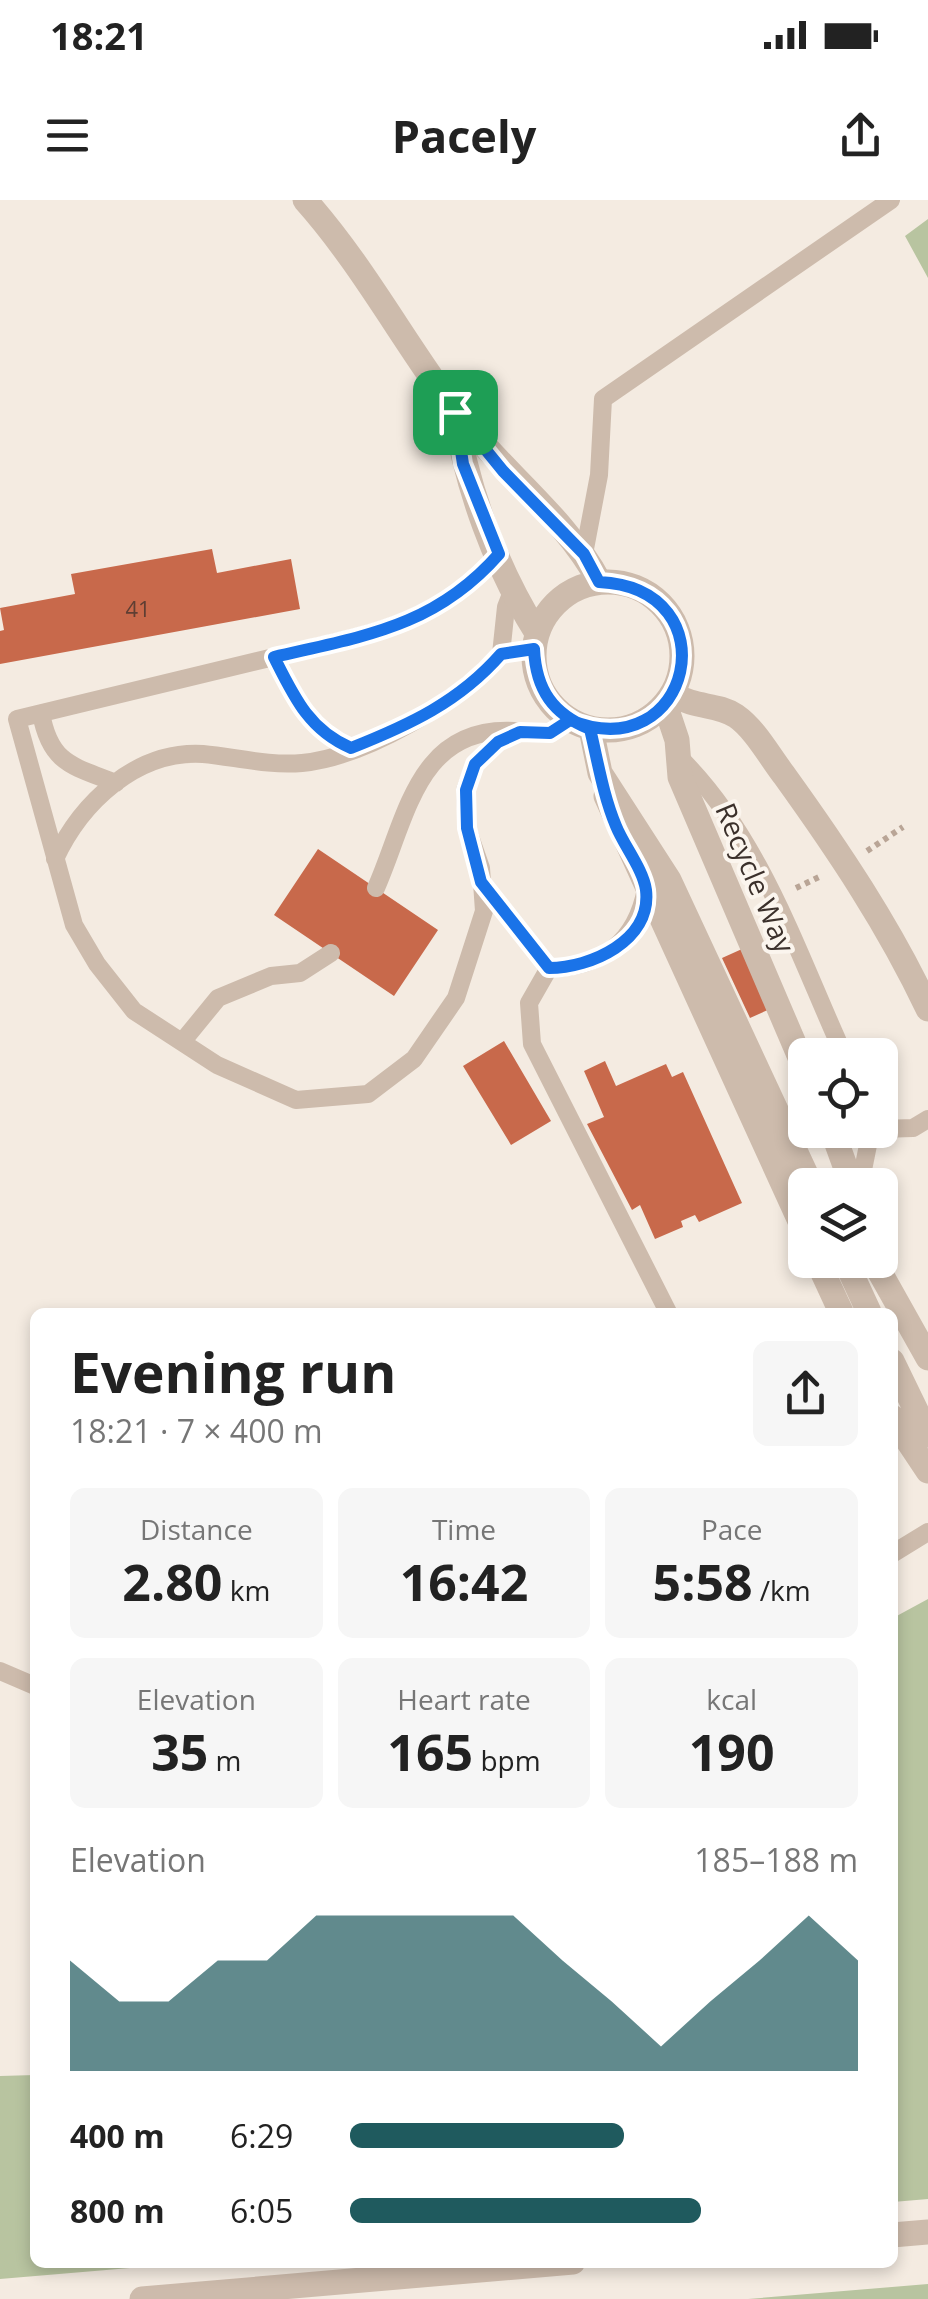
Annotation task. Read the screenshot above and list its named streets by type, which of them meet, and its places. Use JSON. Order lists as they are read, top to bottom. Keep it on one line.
{"streets":{"street":["Recycle Way"]},"house_numbers":["41"],"page":{"status":"18:21","header":"Pacely","heading":["Evening run","18:21 · 7 × 400 m"],"stats":[["Distance","2.80 km"],["Time","16:42"],["Pace","5:58 /km"],["Elevation","35 m"],["Heart rate","165 bpm"],["kcal","190"]],"chart":["Elevation","185–188 m"],"list":[{"name":"400 m","note":"6:29"},{"name":"800 m","note":"6:05"}]}}
